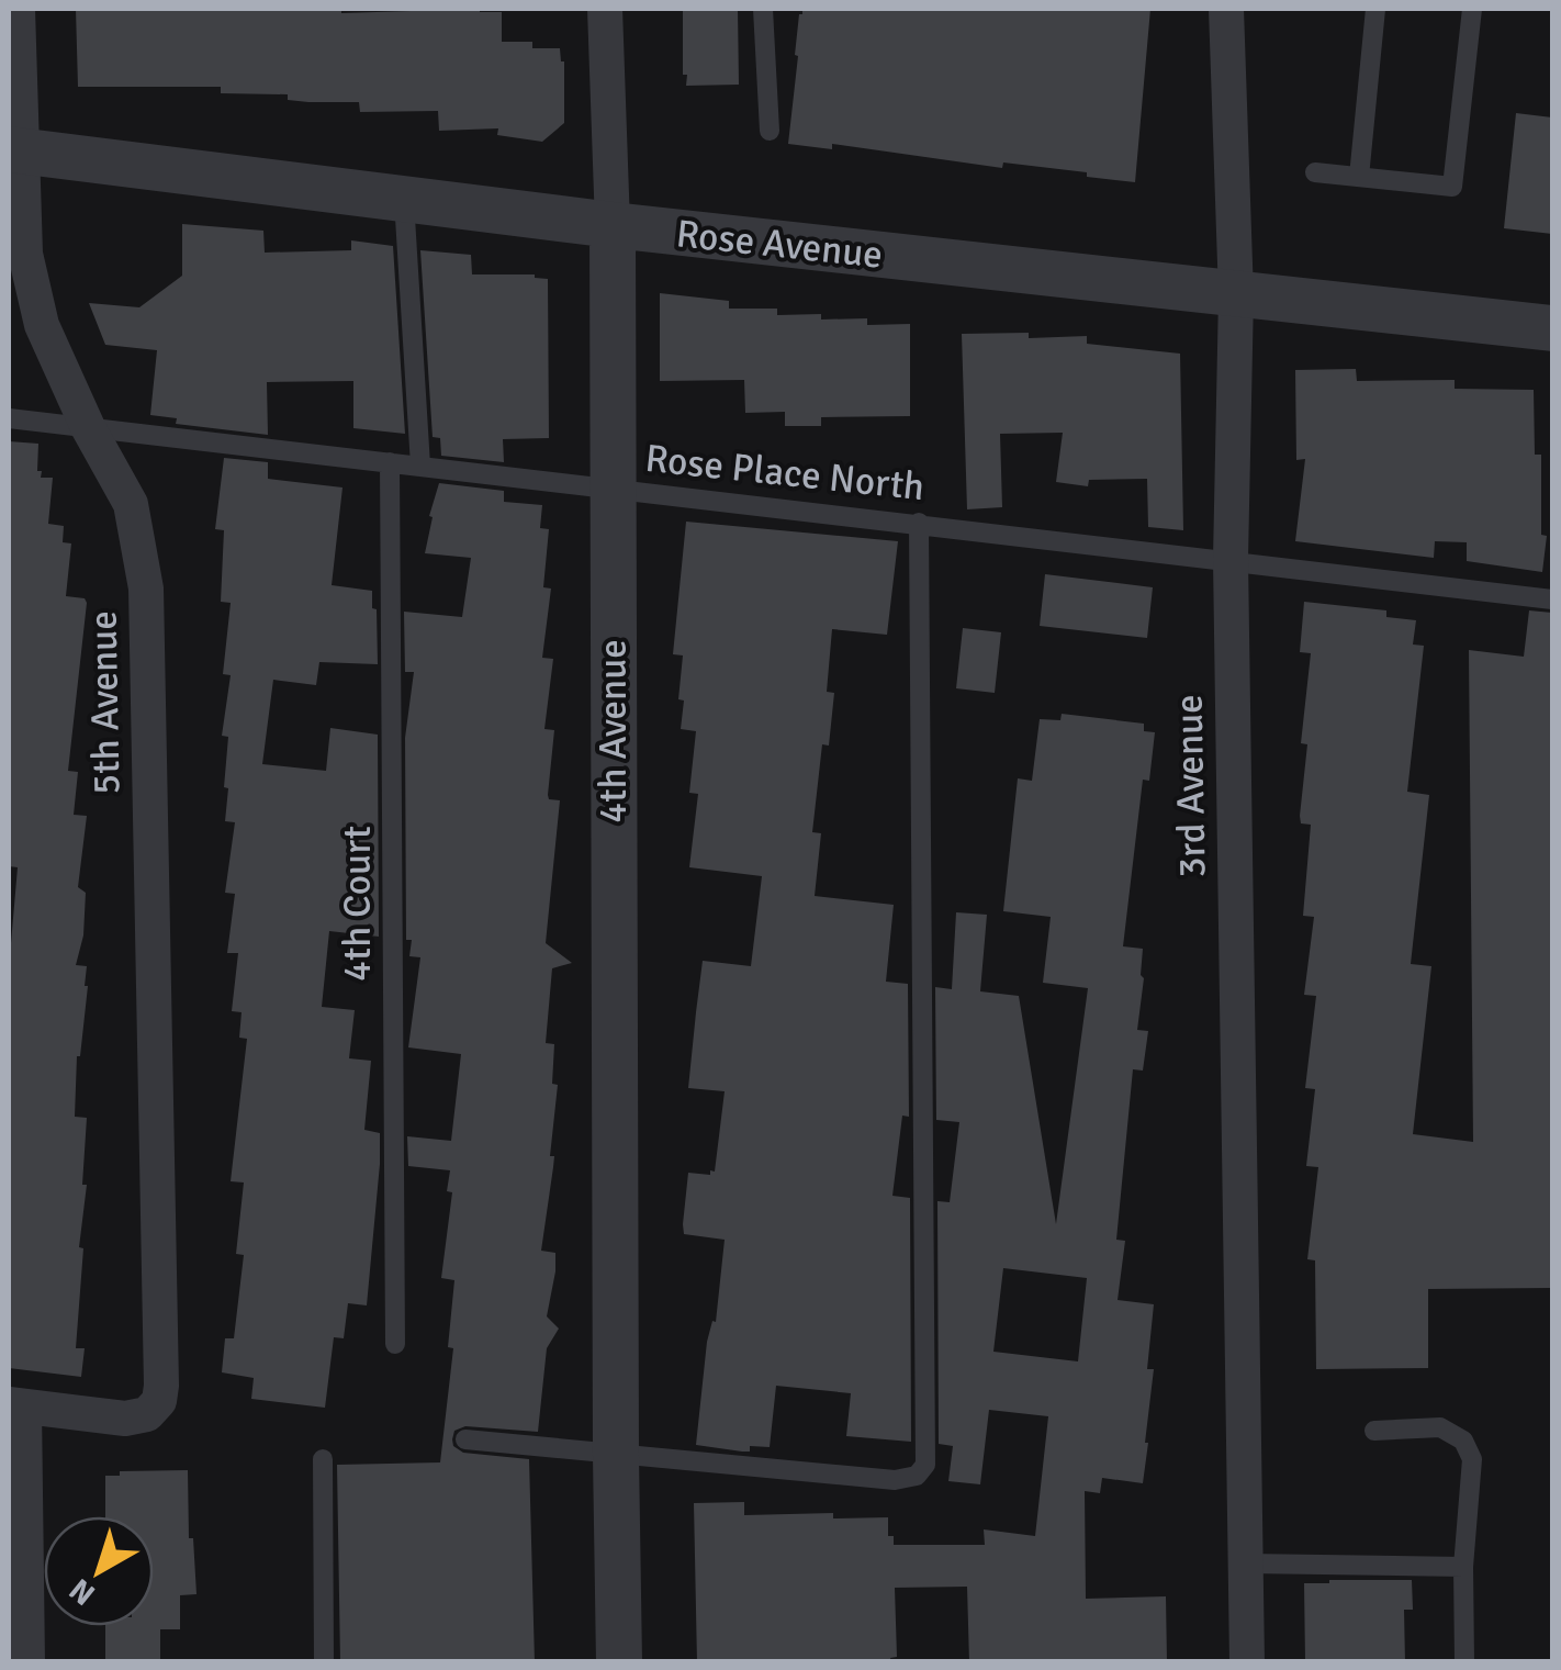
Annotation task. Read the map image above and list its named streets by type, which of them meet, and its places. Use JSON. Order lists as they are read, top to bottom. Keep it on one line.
{"streets":{"street":["Rose Avenue","5th Avenue","4th Avenue","3rd Avenue"],"lane":["Rose Place North","4th Court"]},"crossings":[["Rose Avenue","5th Avenue"],["Rose Avenue","4th Avenue"],["Rose Avenue","3rd Avenue"],["Rose Place North","5th Avenue"],["Rose Place North","4th Avenue"],["Rose Place North","3rd Avenue"],["Rose Place North","4th Court"]],"north":"bottom left"}
